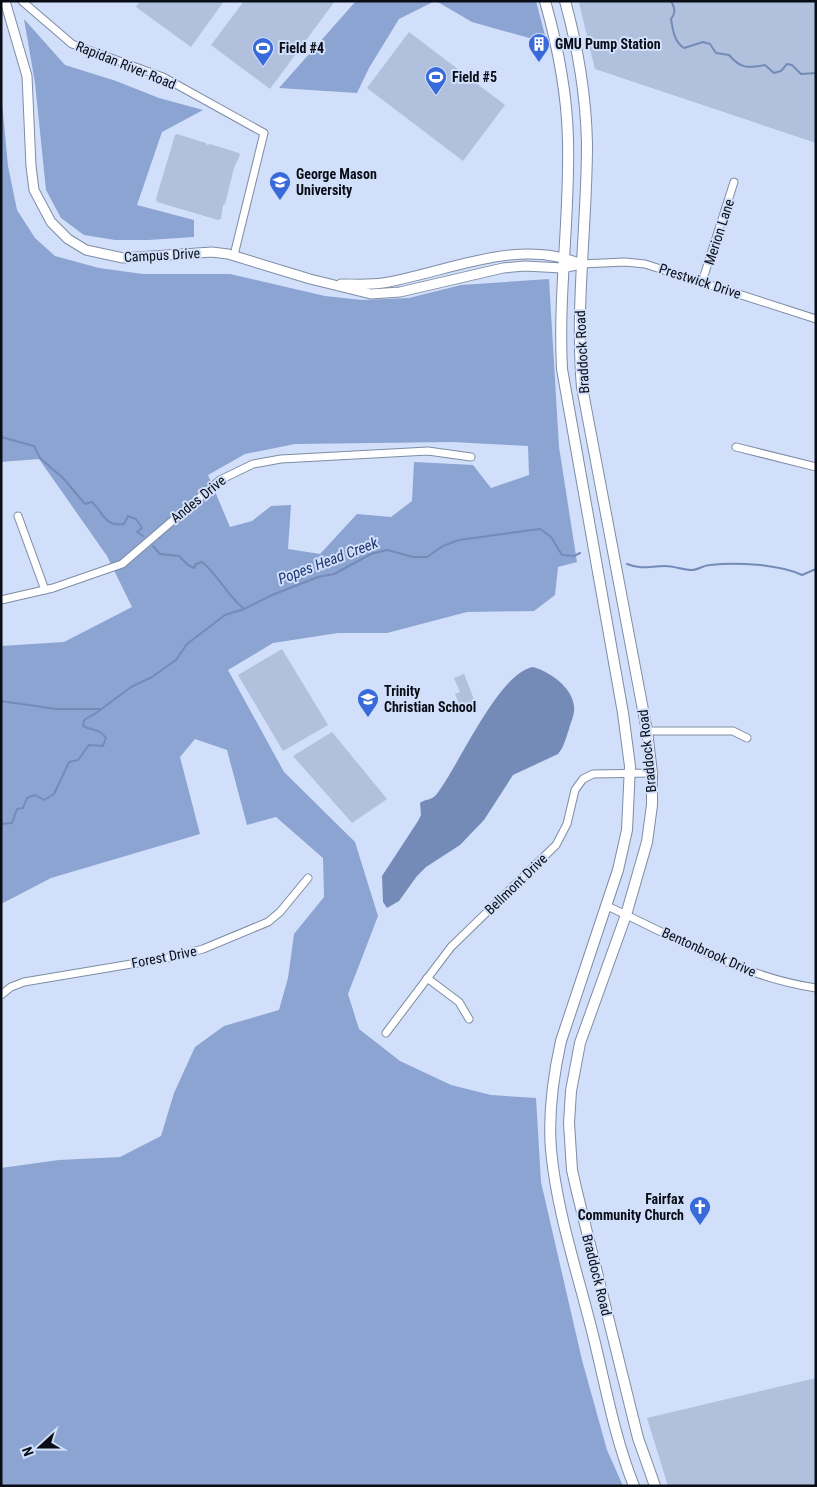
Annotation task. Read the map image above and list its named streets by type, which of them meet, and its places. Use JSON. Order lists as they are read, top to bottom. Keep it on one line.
{"streets":{"main road":["Braddock Road"],"street":["Rapidan River Road","Merion Lane","Campus Drive","Prestwick Drive","Andes Drive","Bellmont Drive","Bentonbrook Drive","Forest Drive"]},"crossings":[["Rapidan River Road","Campus Drive"],["Merion Lane","Prestwick Drive"],["Campus Drive","Prestwick Drive"],["Campus Drive","Braddock Road"],["Prestwick Drive","Braddock Road"],["Braddock Road","Bellmont Drive"],["Braddock Road","Bentonbrook Drive"]],"water":["Popes Head Creek"],"places":{"building":["GMU Pump Station"],"sports":["Field #4","Field #5"],"school or university":["George Mason University","Trinity Christian School"],"church":["Fairfax Community Church"]},"north":"left"}
